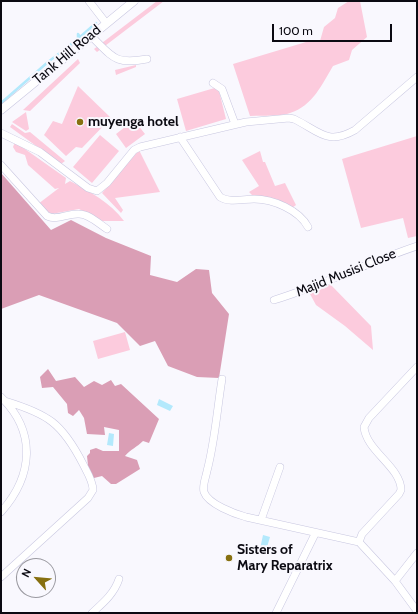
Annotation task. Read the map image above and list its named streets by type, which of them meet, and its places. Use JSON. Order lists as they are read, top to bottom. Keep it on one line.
{"streets":{"street":["Tank Hill Road","Majid Musisi Close"]},"places":["muyenga hotel","Sisters of Mary Reparatrix"],"scale_bar":"100 m","north":"top left"}
